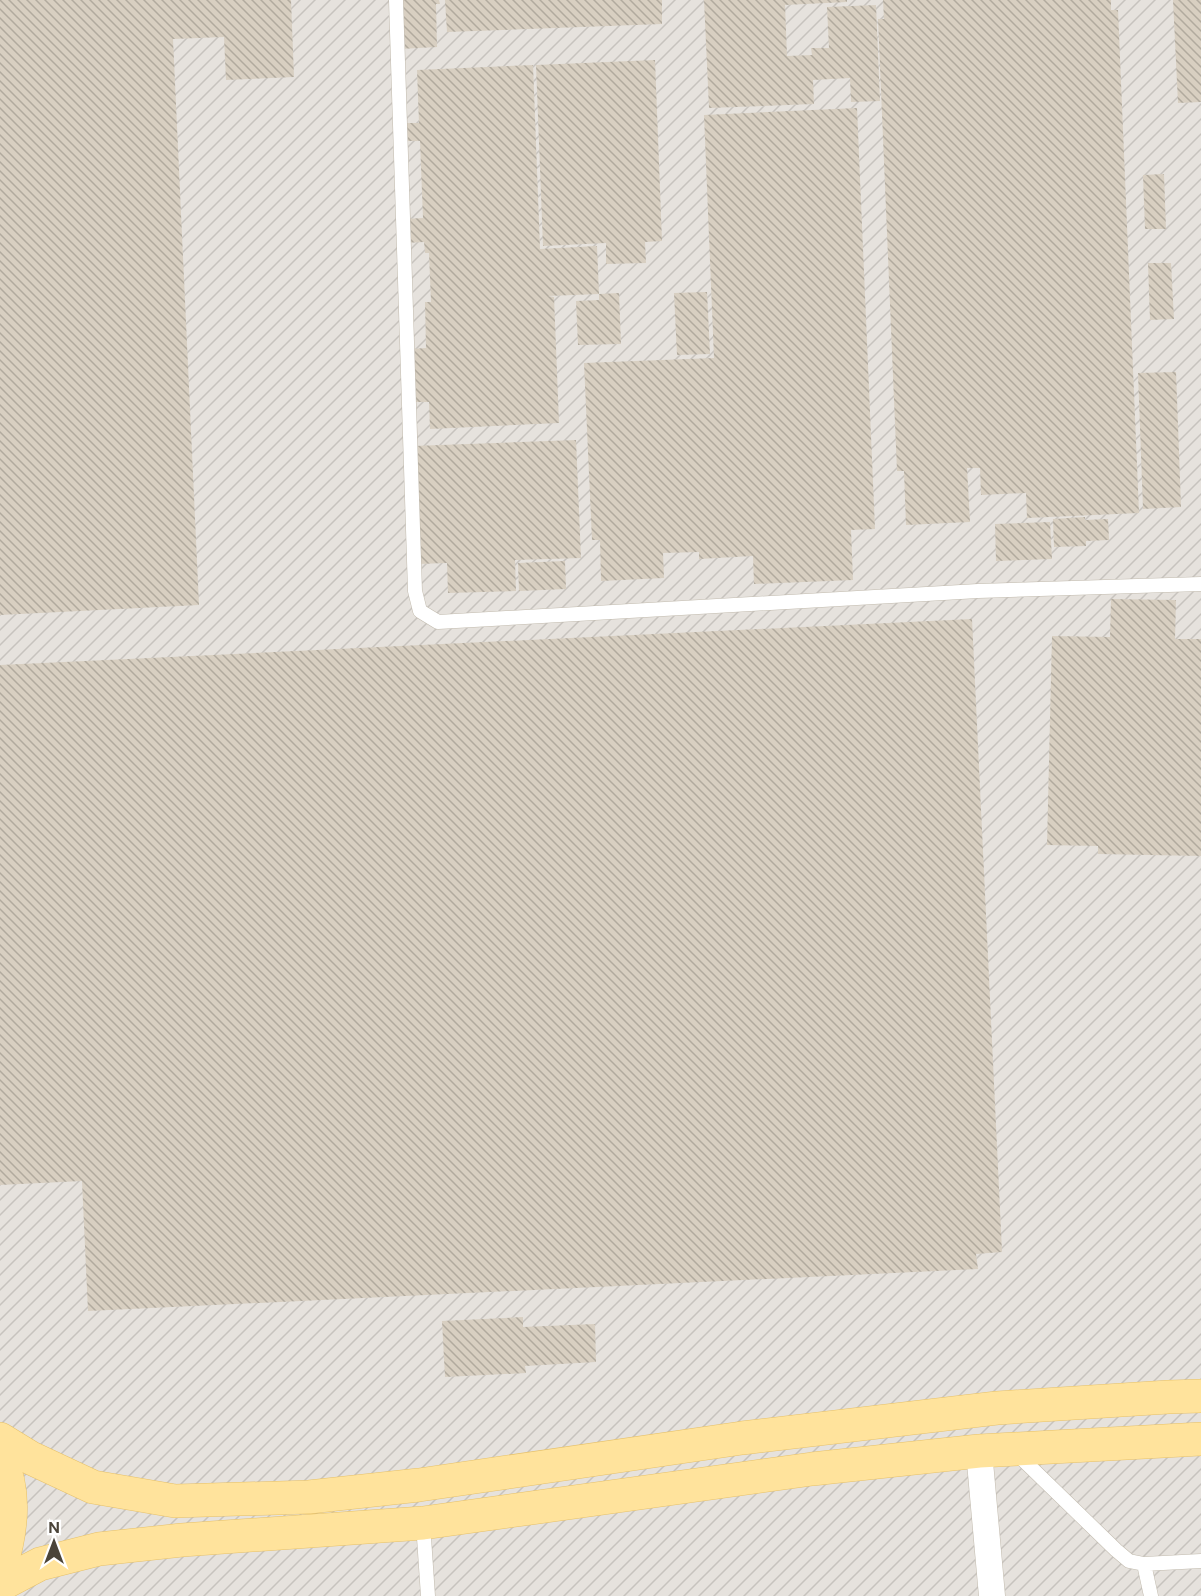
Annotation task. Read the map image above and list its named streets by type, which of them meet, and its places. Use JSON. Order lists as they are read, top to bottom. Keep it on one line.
{"north":"top"}
